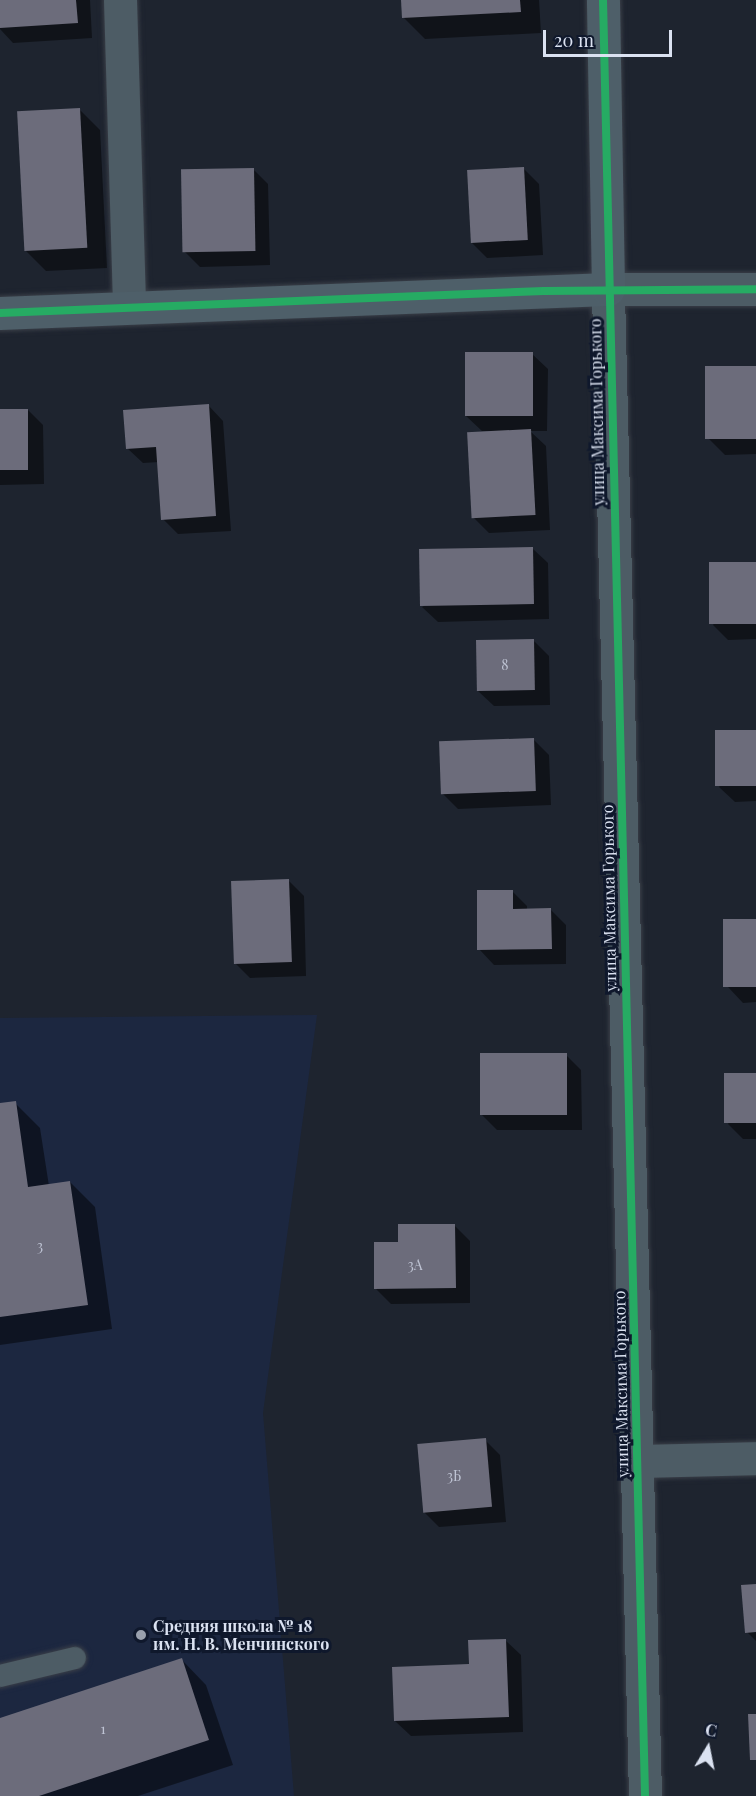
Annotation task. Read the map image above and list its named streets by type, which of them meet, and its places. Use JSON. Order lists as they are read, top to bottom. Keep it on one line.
{"streets":{"street":["улица Максима Горького"]},"places":["Средняя школа № 18 им. Н. В. Менчинского"],"house_numbers":["8","3","3А","3Б","1"],"scale_bar":"20 m","north":"top"}
